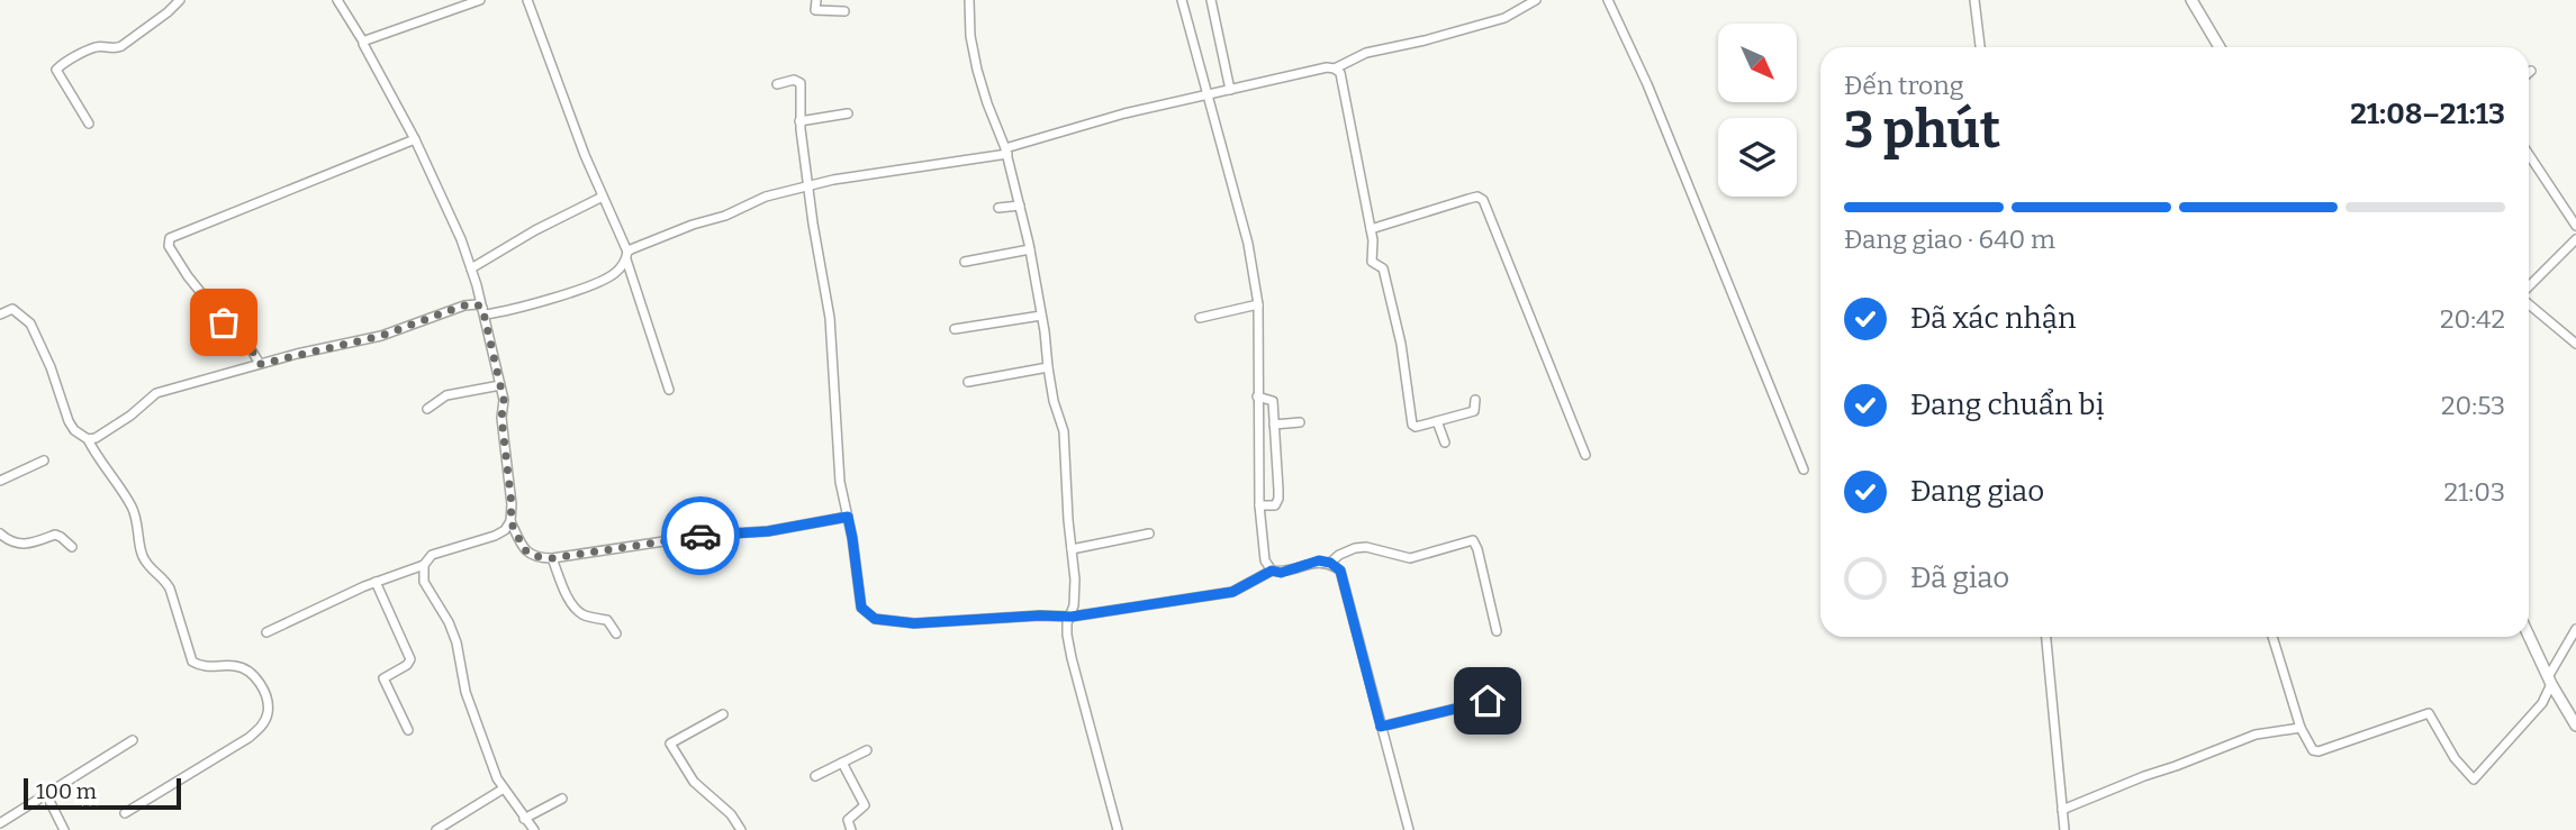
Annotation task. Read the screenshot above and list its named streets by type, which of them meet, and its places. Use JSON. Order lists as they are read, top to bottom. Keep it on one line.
{"scale_bar":"100 m","north":"bottom right","page":{"heading":["3 phút","Đến trong","21:08–21:13"],"bar":"Đang giao · 640 m","list":[["Đã xác nhận","20:42"],["Đang chuẩn bị","20:53"],["Đang giao","21:03"],"Đã giao"],"scale":"100 m"}}
